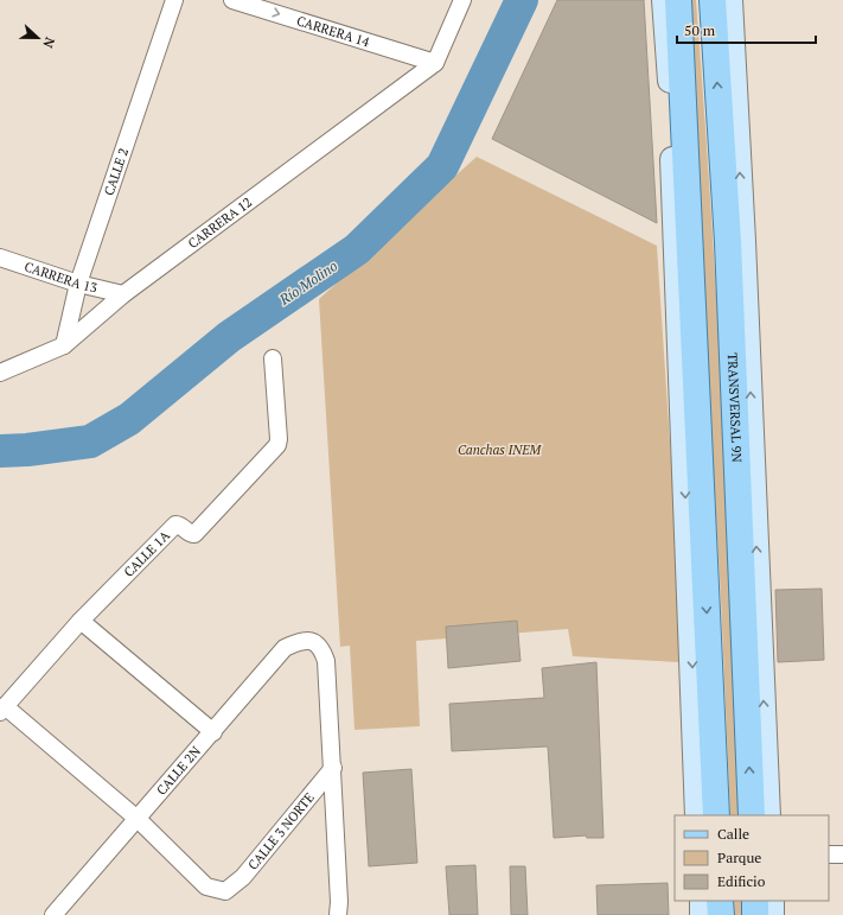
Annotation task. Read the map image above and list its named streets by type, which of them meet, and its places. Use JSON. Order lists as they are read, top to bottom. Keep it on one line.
{"streets":{"main road":["TRANSVERSAL 9N"],"street":["CARRERA 14","CALLE 2","CARRERA 12","CARRERA 13","CALLE 1A","CALLE 2N","CALLE 3 NORTE"]},"crossings":[["CARRERA 14","CARRERA 12"],["CALLE 2","CARRERA 12"],["CALLE 2","CARRERA 13"],["CARRERA 12","CARRERA 13"],["CALLE 2N","CALLE 3 NORTE"]],"one_way":["CARRERA 14"],"water":["Río Molino"],"parks":["Canchas INEM"],"legend":["Calle","Parque","Edificio"],"scale_bar":"50 m","north":"right"}
